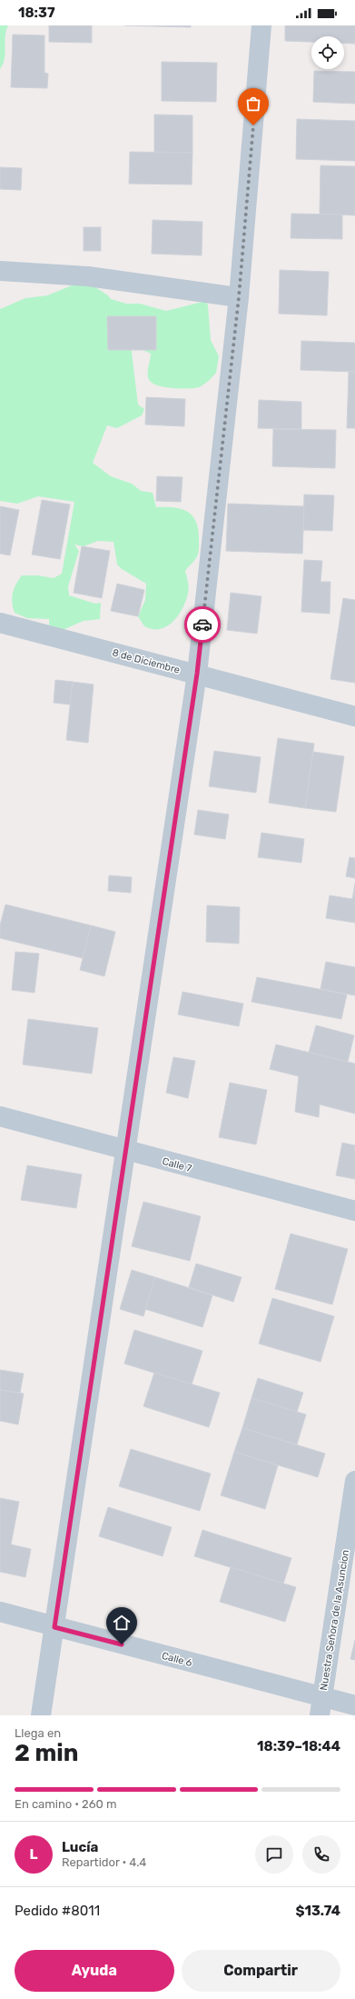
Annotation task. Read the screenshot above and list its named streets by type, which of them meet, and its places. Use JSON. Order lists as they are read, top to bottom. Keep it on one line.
{"streets":{"street":["8 de Diciembre","Calle 7","Nuestra Señora de la Asuncion","Calle 6"]},"crossings":[["Nuestra Señora de la Asuncion","Calle 6"]],"page":{"status":"18:37","heading":["2 min","Llega en","18:39–18:44"],"panel":["Lucía","Repartidor · 4.4","Pedido #8011","$13.74"],"bar":"En camino · 260 m","round":"L","buttons":["Ayuda","Compartir"]}}
